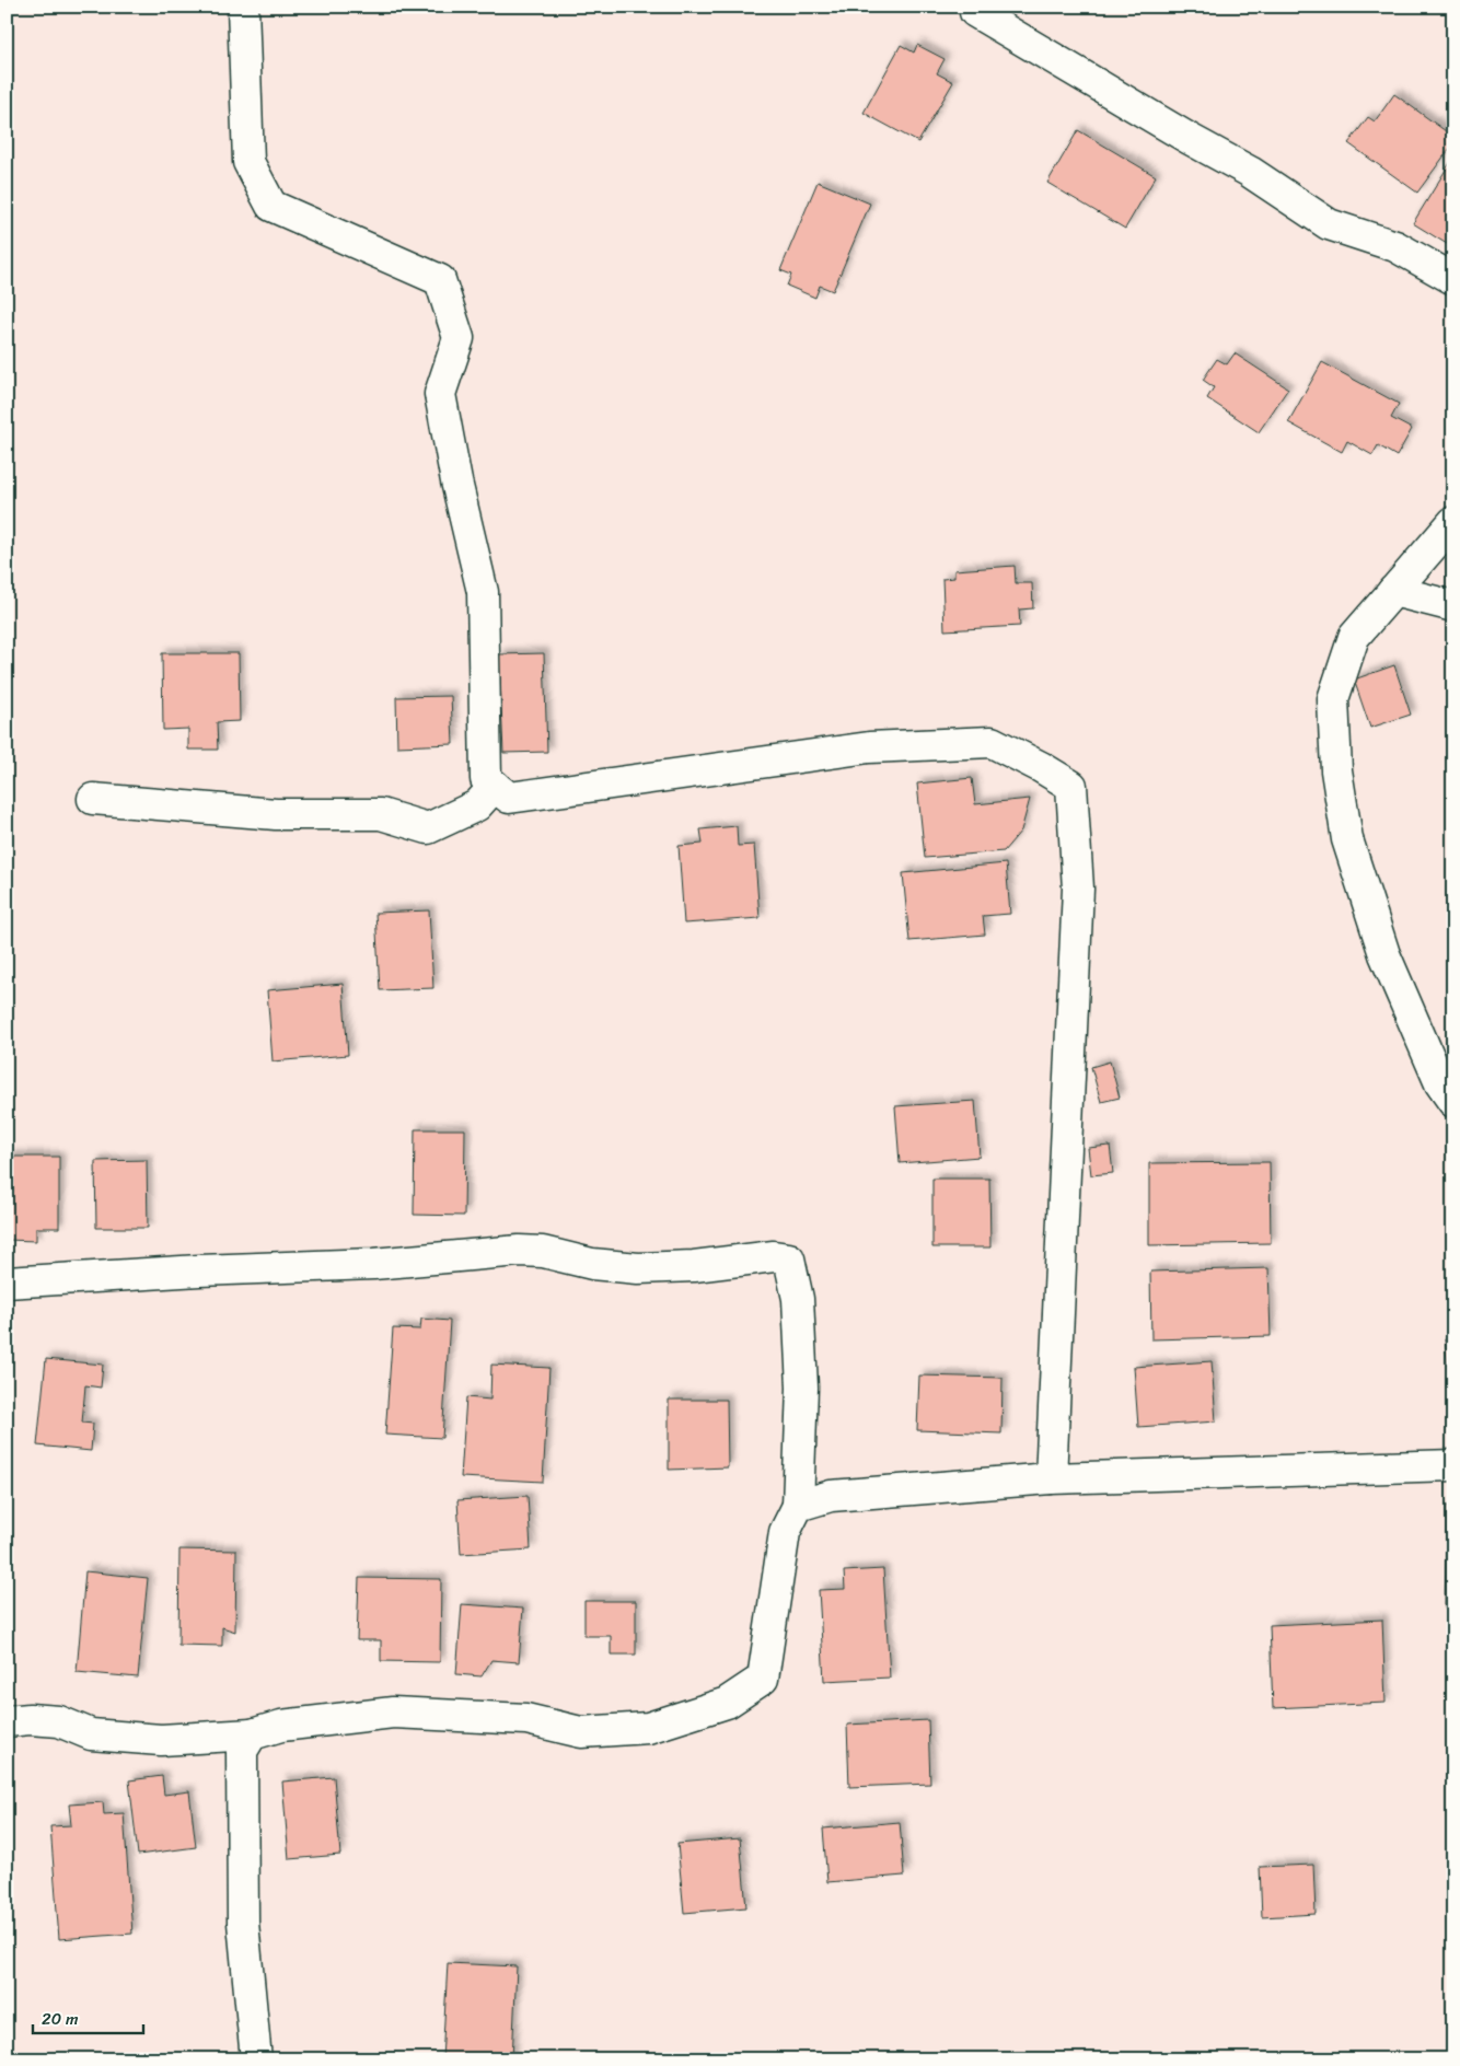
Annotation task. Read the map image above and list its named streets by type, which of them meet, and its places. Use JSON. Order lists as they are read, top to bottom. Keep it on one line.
{"scale_bar":"20 m"}
